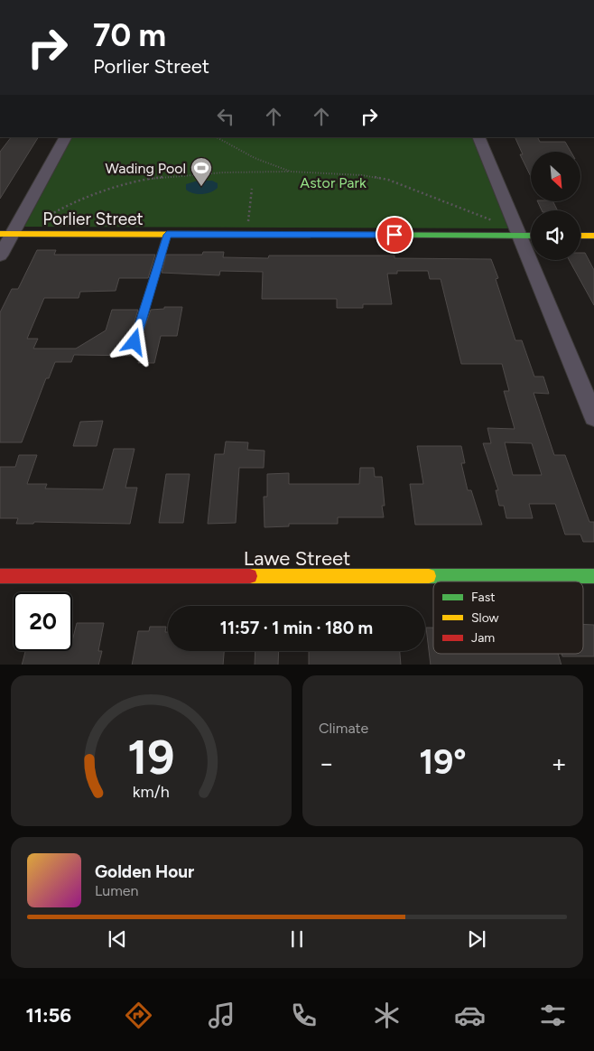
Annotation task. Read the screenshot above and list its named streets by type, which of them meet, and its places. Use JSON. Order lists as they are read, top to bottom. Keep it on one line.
{"streets":{"street":["Porlier Street","Lawe Street"]},"parks":["Astor Park"],"places":{"sports":["Wading Pool"]},"legend":["Fast","Slow","Jam"],"north":"bottom right","page":{"turn":["70 m","Porlier Street"],"limit":"20","trip":"11:57 · 1 min · 180 m","tile":"Climate","heat":["−","19°","+"],"song":["Golden Hour","Lumen"],"tabs":"11:56","gauge":["19","km/h"]}}
